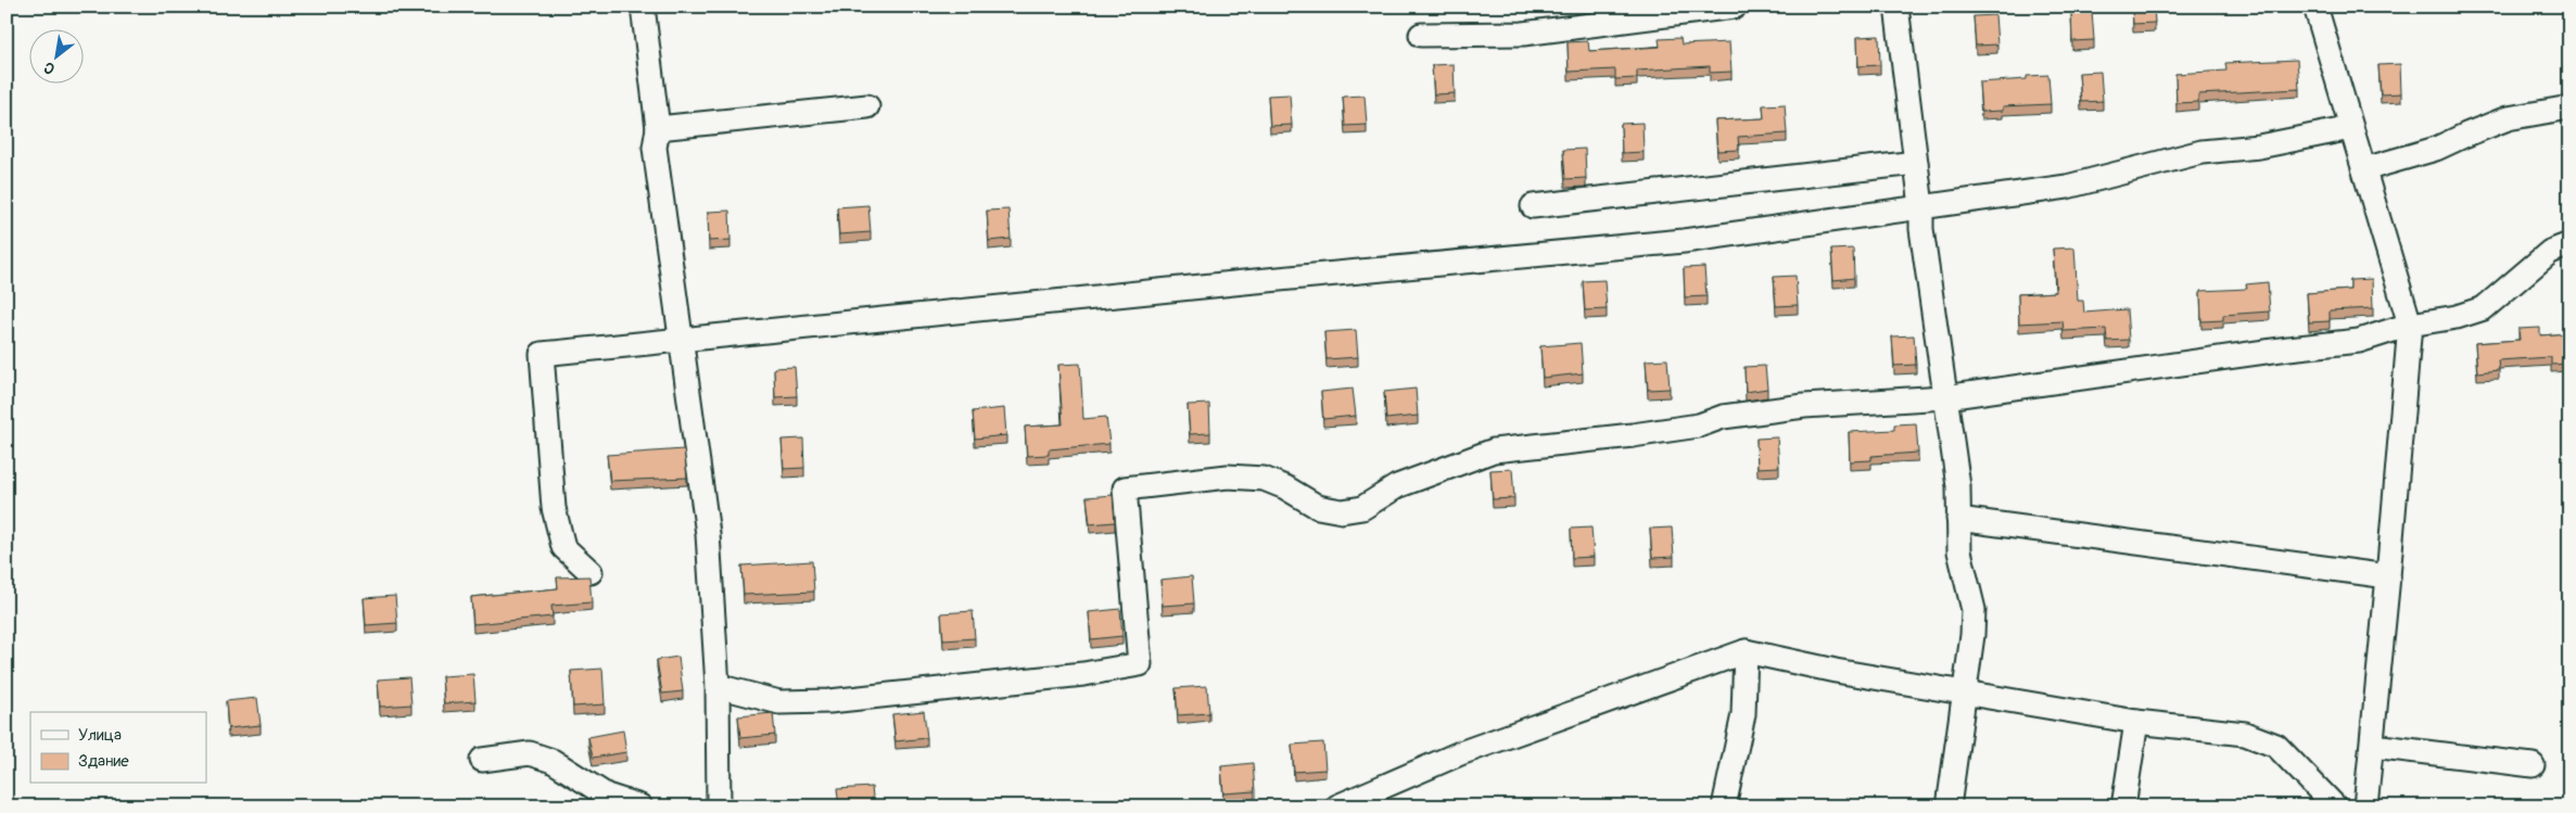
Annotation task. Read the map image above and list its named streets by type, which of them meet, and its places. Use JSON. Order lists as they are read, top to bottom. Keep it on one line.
{"legend":["Улица","Здание"],"north":"bottom left"}
